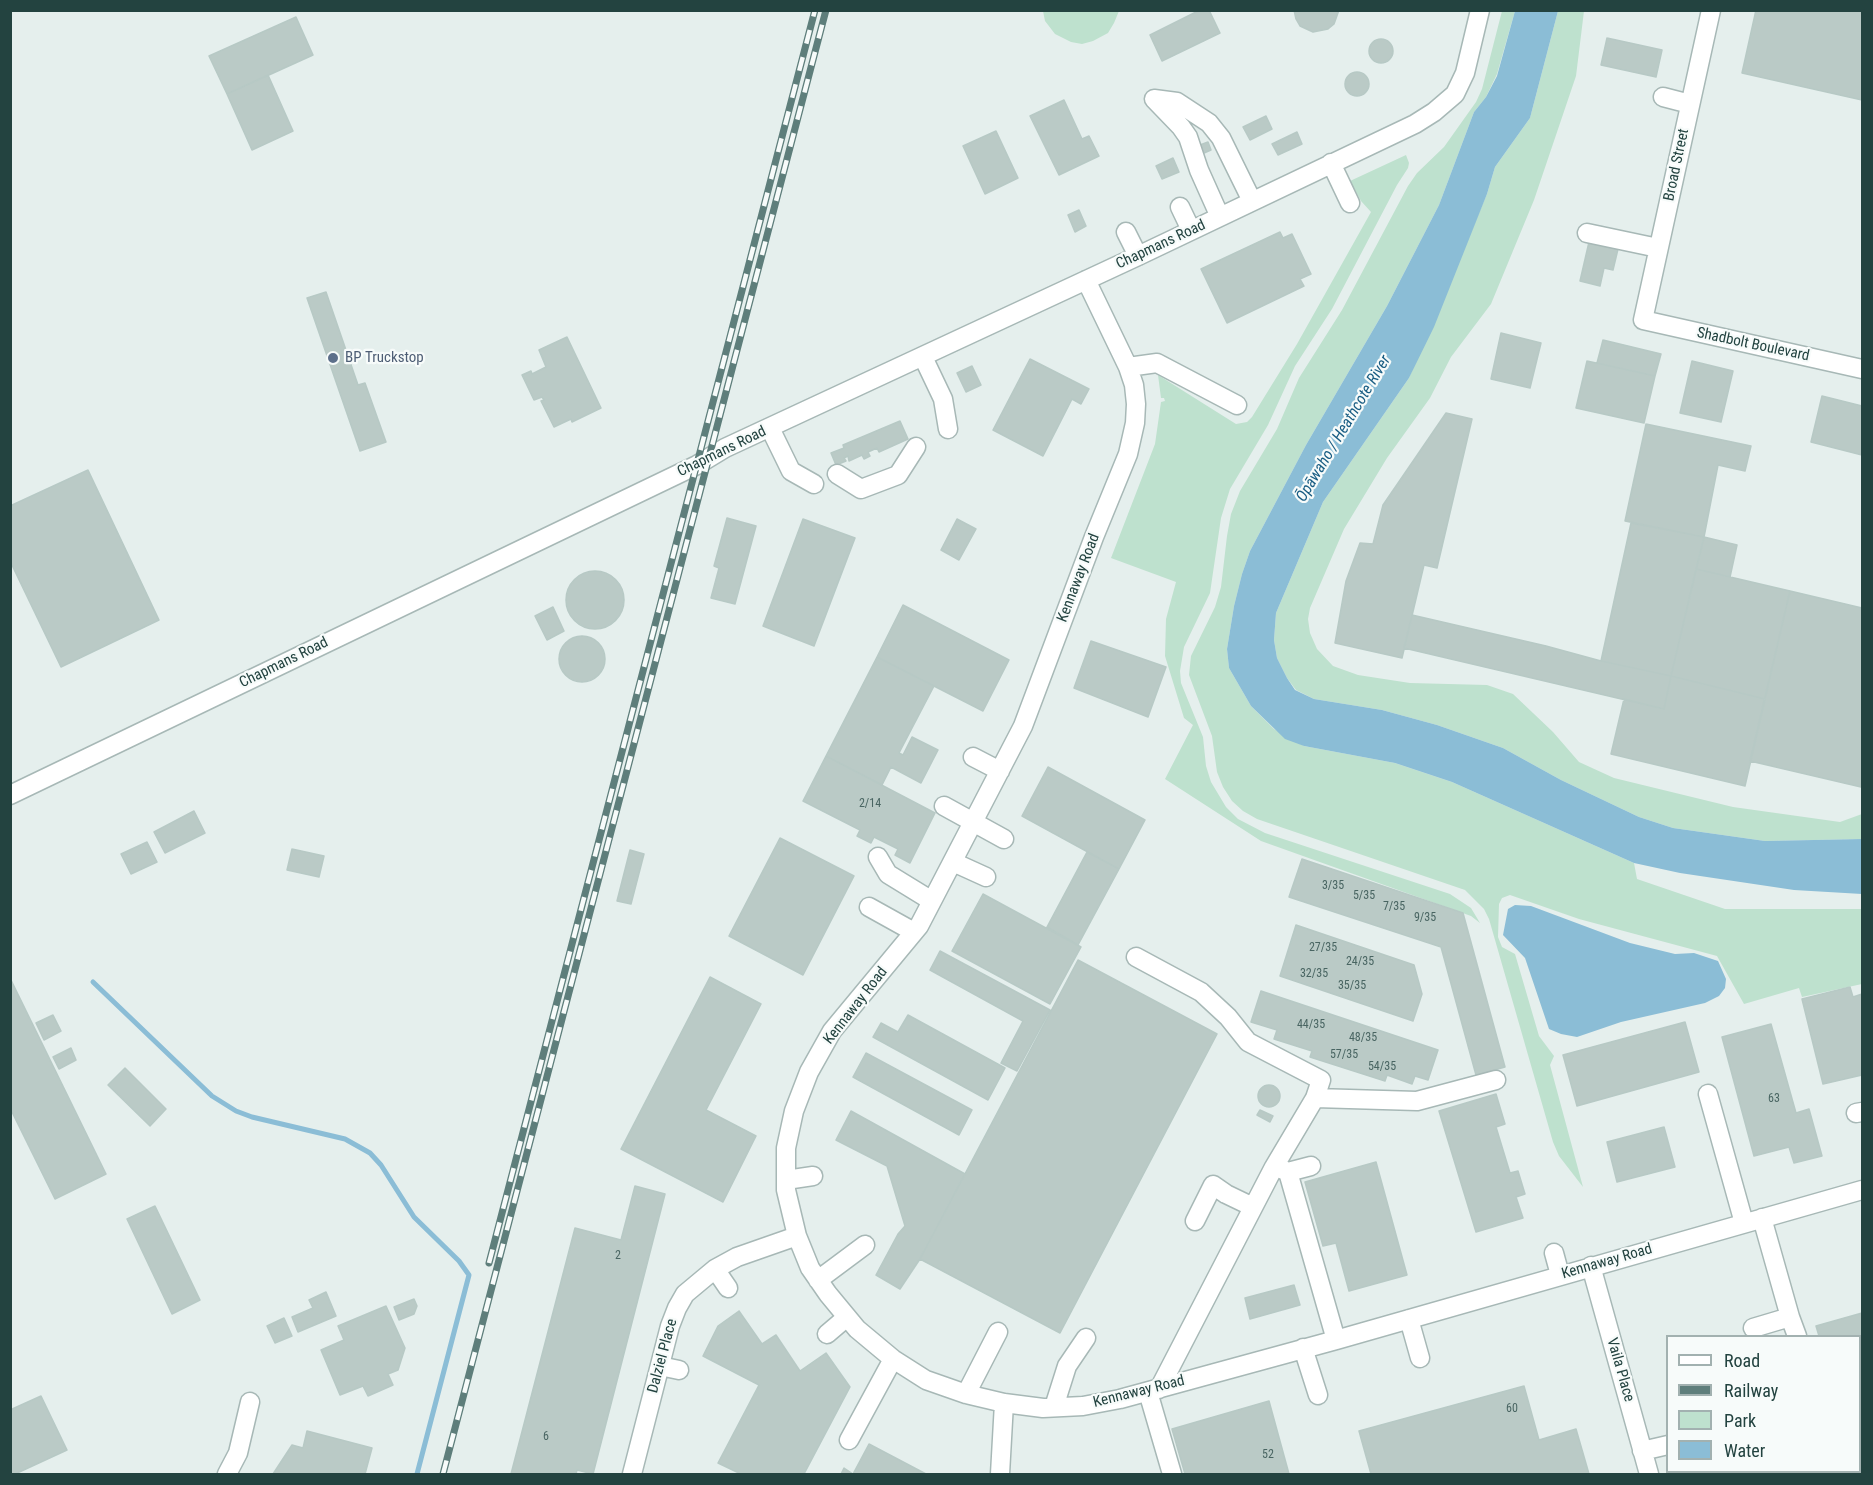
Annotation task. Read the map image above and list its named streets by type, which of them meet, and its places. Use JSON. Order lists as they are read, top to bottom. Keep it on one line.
{"streets":{"street":["Broad Street","Chapmans Road","Shadbolt Boulevard","Kennaway Road","Dalziel Place","Vaila Place"]},"crossings":[["Broad Street","Shadbolt Boulevard"],["Chapmans Road","Kennaway Road"],["Kennaway Road","Dalziel Place"],["Kennaway Road","Vaila Place"]],"water":["Ōpāwaho / Heathcote River"],"places":["BP Truckstop"],"house_numbers":["2/14","3/35","5/35","7/35","9/35","27/35","24/35","32/35","35/35","44/35","48/35","57/35","54/35","63","2","60","6","52"],"legend":["Road","Railway","Park","Water"]}
